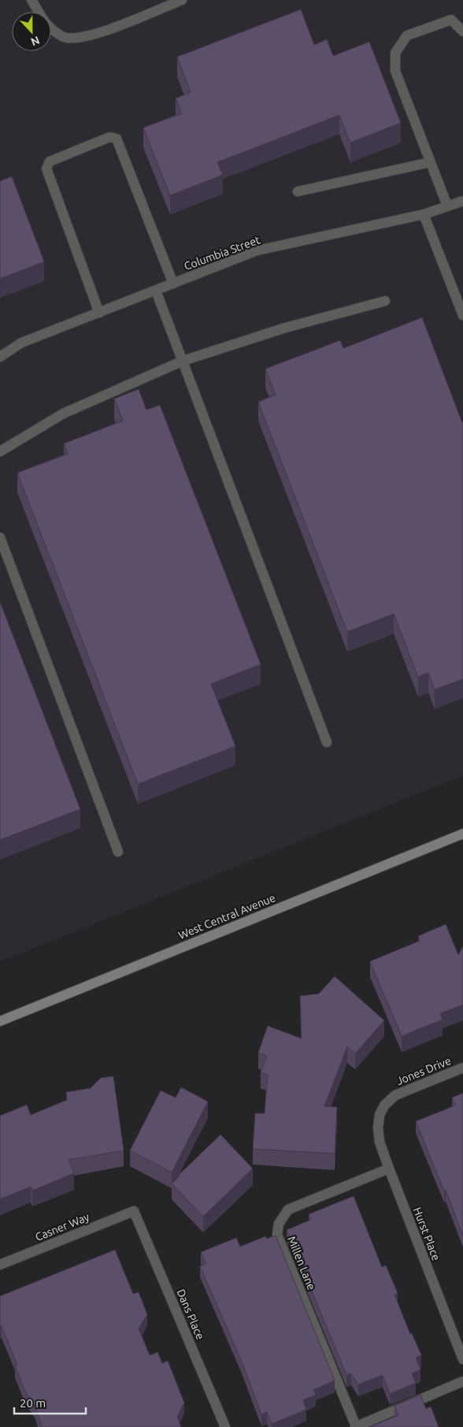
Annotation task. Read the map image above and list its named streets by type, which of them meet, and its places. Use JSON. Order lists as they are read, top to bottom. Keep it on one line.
{"streets":{"main road":["West Central Avenue"],"street":["Columbia Street","Jones Drive","Casner Way","Hurst Place","Millen Lane","Dans Place"]},"crossings":[["Jones Drive","Hurst Place"],["Casner Way","Dans Place"],["Hurst Place","Millen Lane"]],"scale_bar":"20 m","north":"bottom"}
